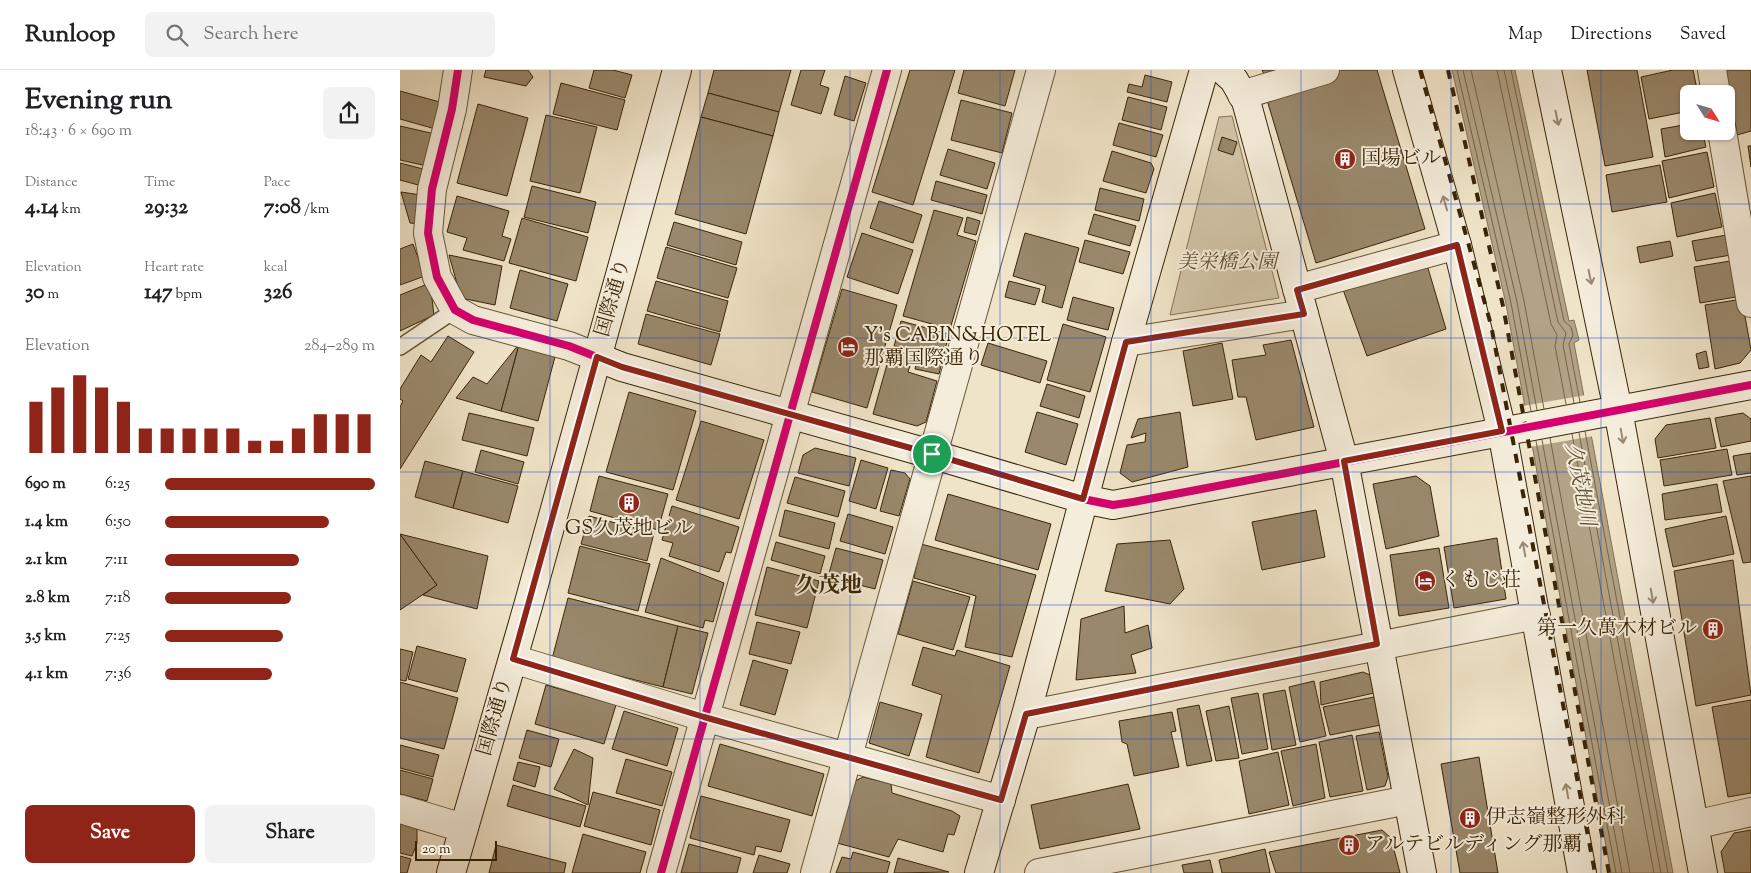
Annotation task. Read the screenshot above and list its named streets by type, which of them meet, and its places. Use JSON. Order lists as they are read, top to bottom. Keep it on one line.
{"streets":{"street":["国際通り"]},"districts":["久茂地"],"water":["久茂地川"],"parks":["美栄橋公園"],"places":{"building":["国場ビル","GS久茂地ビル","第一久萬木材ビル","伊志嶺整形外科","アルテビルディング那覇"],"hotel":["Y's CABIN&HOTEL 那覇国際通り","くもじ荘"]},"scale_bar":"20 m","north":"bottom right","page":{"header":"Runloop","search":"Search here","nav":["Map","Directions","Saved"],"heading":["Evening run","18:43 · 6 × 690 m"],"stats":[["Distance","4.14 km"],["Time","29:32"],["Pace","7:08 /km"],["Elevation","30 m"],["Heart rate","147 bpm"],["kcal","326"]],"chart":["Elevation","284–289 m"],"list":[{"name":"690 m","note":"6:25"},{"name":"1.4 km","note":"6:50"},{"name":"2.1 km","note":"7:11"},{"name":"2.8 km","note":"7:18"},{"name":"3.5 km","note":"7:25"},{"name":"4.1 km","note":"7:36"}],"buttons":["Save","Share"],"scale":"20 m"}}
